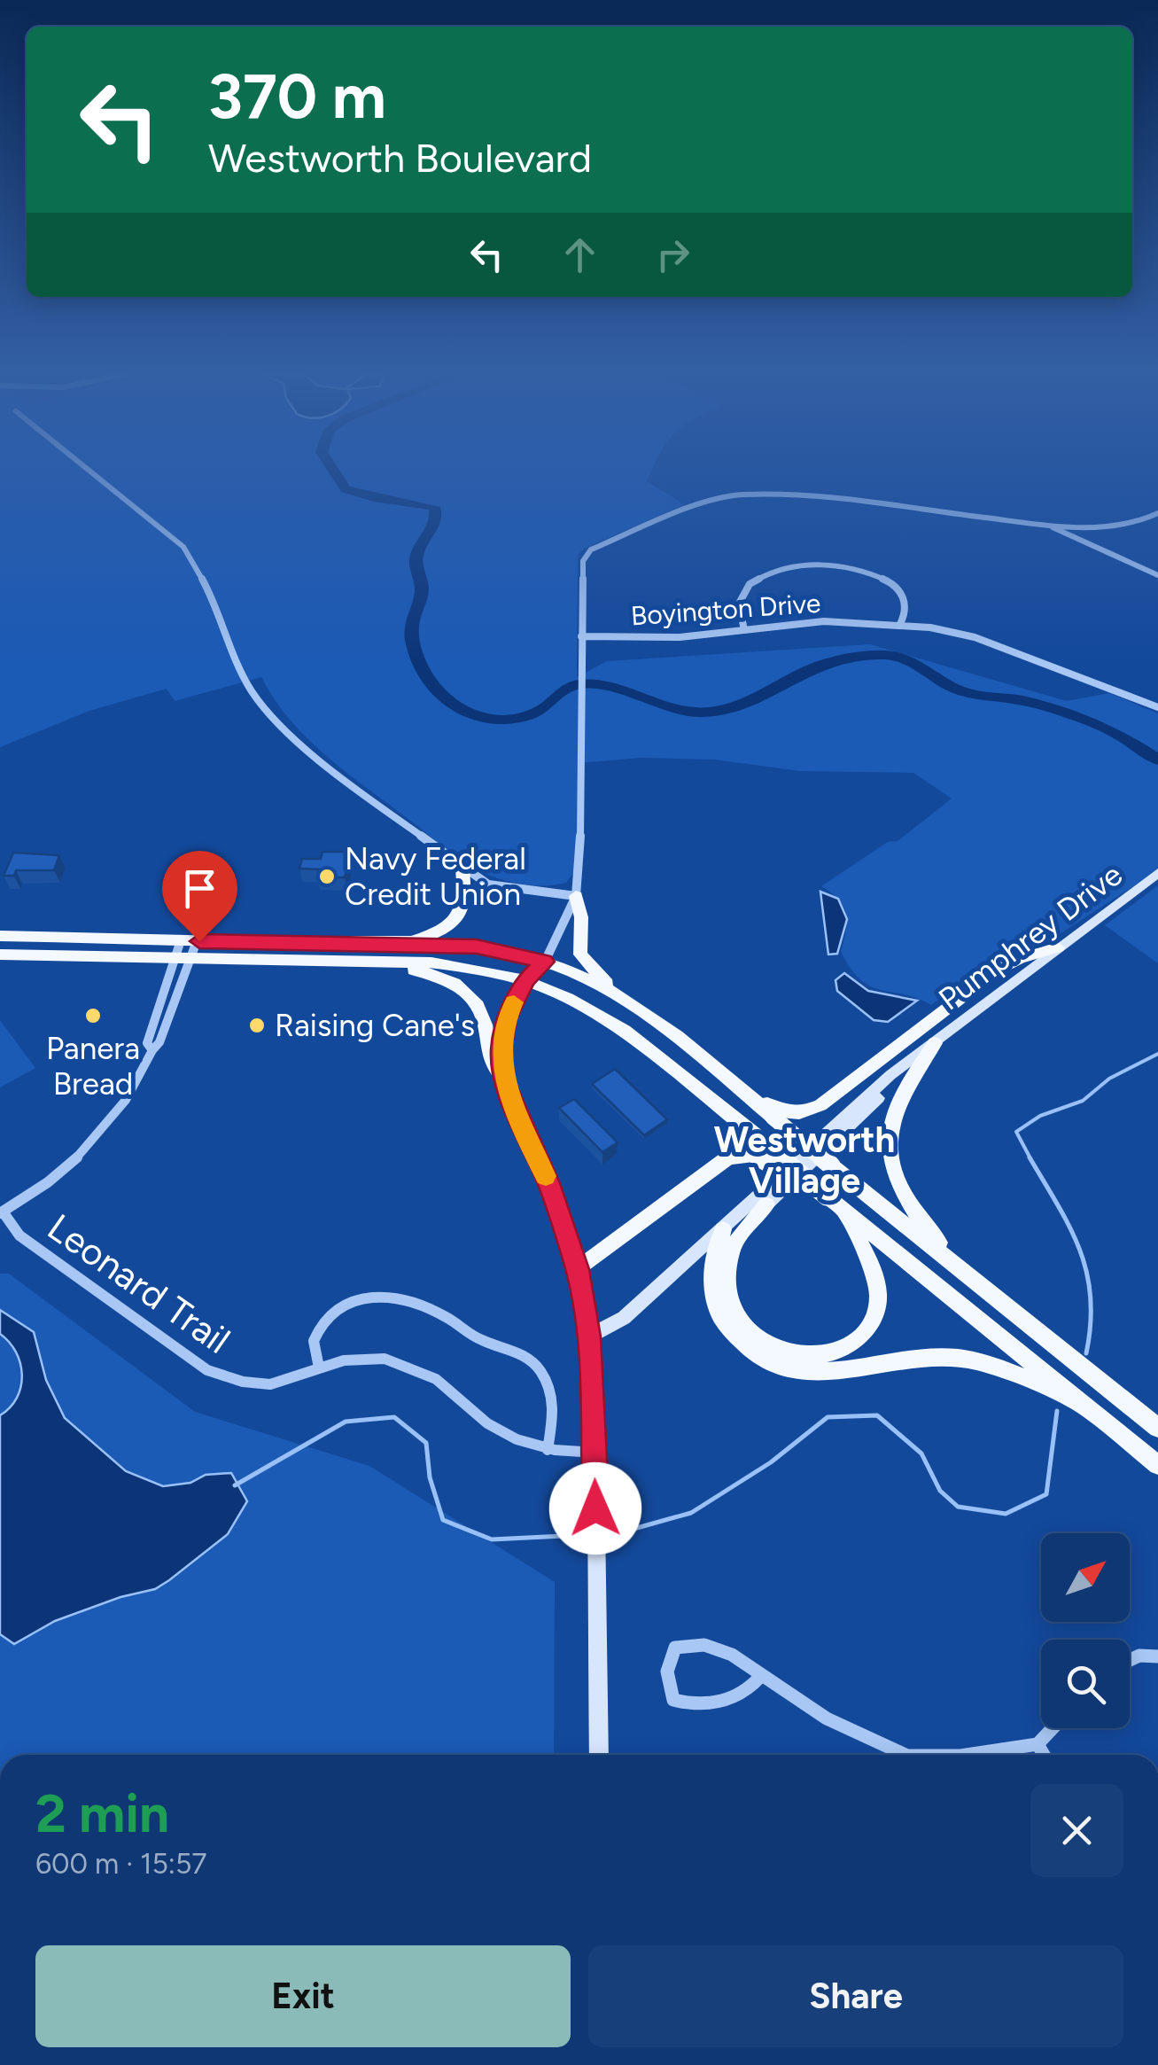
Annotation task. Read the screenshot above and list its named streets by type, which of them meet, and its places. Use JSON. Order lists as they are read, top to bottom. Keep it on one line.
{"streets":{"street":["Boyington Drive","Pumphrey Drive","Leonard Trail"]},"districts":["Westworth Village"],"places":["Navy Federal Credit Union","Panera Bread","Raising Cane's"],"north":"top right","page":{"turn":["370 m","Westworth Boulevard"],"heading":["2 min","600 m · 15:57"],"buttons":["Exit","Share"]}}
